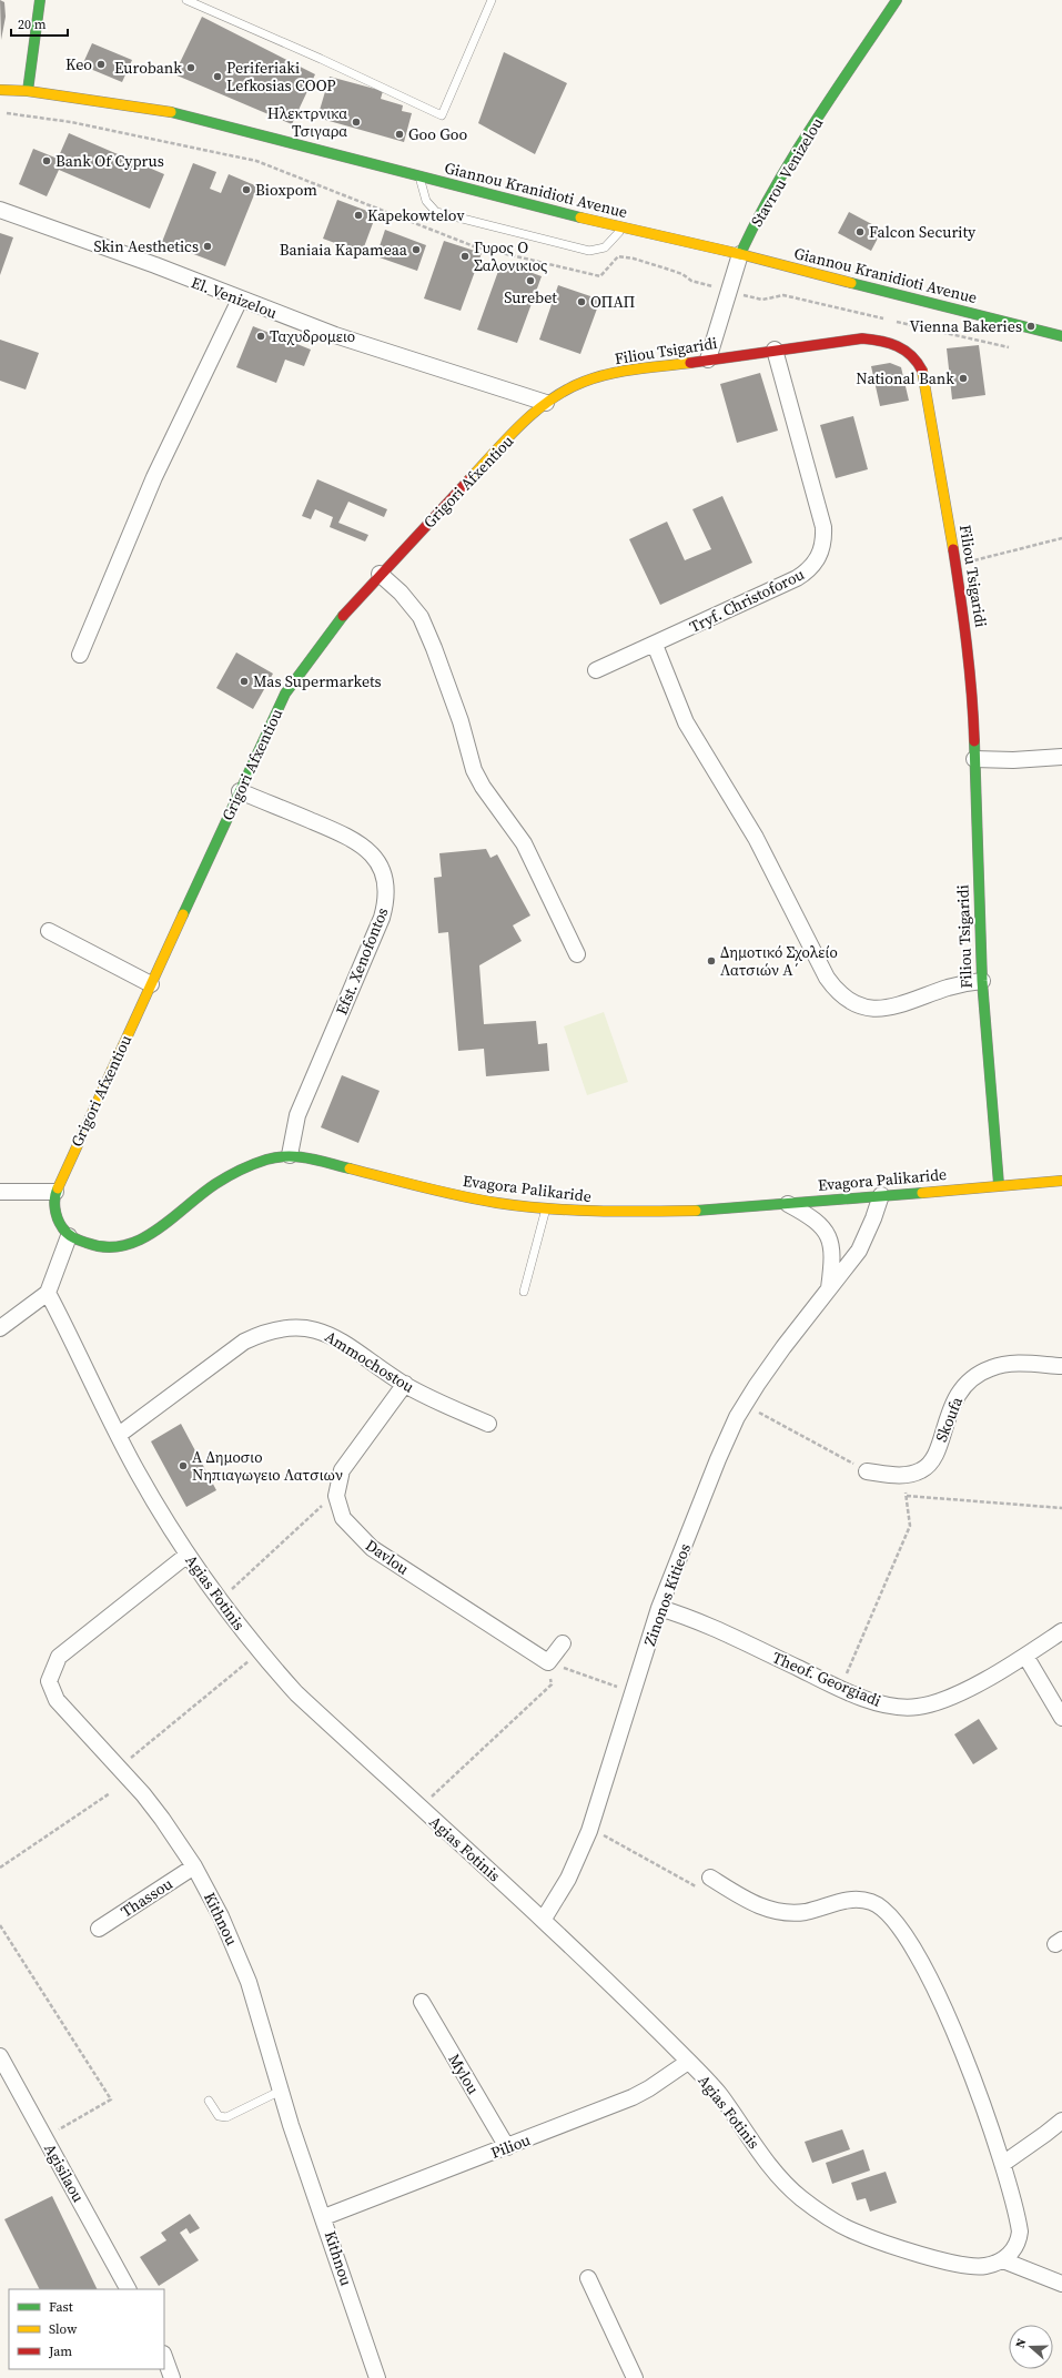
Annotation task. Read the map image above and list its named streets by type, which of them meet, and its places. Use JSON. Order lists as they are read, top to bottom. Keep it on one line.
{"streets":{"street":["Stavrou Venizelou","Giannou Kranidioti Avenue","El. Venizelou","Filiou Tsigaridi","Grigori Afxentiou","Tryf. Christoforou","Efst. Xenofontos","Evagora Palikaride","Ammochostou","Skoufa","Davlou","Agias Fotinis","Zinonos Kitieos","Theof. Georgiadi","Thassou","Kithnou","Mylou","Piliou","Agisilaou"]},"crossings":[["Stavrou Venizelou","Giannou Kranidioti Avenue"],["Stavrou Venizelou","Filiou Tsigaridi"],["El. Venizelou","Filiou Tsigaridi"],["El. Venizelou","Grigori Afxentiou"],["Filiou Tsigaridi","Grigori Afxentiou"],["Filiou Tsigaridi","Tryf. Christoforou"],["Filiou Tsigaridi","Evagora Palikaride"],["Grigori Afxentiou","Efst. Xenofontos"],["Efst. Xenofontos","Evagora Palikaride"],["Evagora Palikaride","Zinonos Kitieos"],["Ammochostou","Davlou"],["Ammochostou","Agias Fotinis"],["Agias Fotinis","Zinonos Kitieos"],["Agias Fotinis","Kithnou"],["Agias Fotinis","Piliou"],["Zinonos Kitieos","Theof. Georgiadi"],["Thassou","Kithnou"],["Kithnou","Piliou"],["Mylou","Piliou"]],"places":["Keo","Eurobank","Periferiaki Lefkosias COOP","Ηλεκτρνικα Τσιγαρα","Goo Goo","Bank Of Cyprus","Bioxpom","Kapekowtelov","Falcon Security","Skin Aesthetics","Baniaia Kapameaa","Γυρος Ο Σαλονικιος","Surebet","ΟΠΑΠ","Vienna Bakeries","Ταχυδρομειο","National Bank","Mas Supermarkets","Δημοτικό Σχολείο Λατσιών Α΄","Α Δημοσιο Νηπιαγωγειο Λατσιων"],"legend":["Fast","Slow","Jam"],"scale_bar":"20 m","north":"left"}
